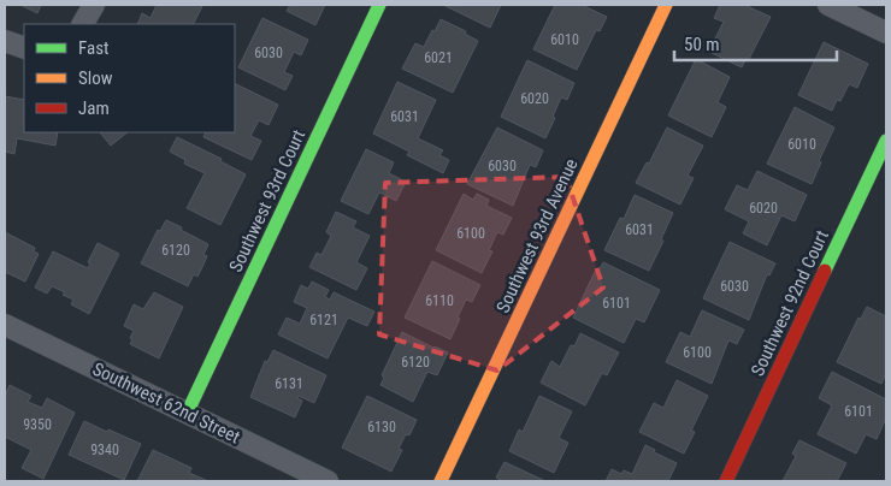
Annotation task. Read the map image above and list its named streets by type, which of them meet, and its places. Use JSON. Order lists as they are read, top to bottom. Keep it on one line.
{"streets":{"street":["Southwest 93rd Court","Southwest 93rd Avenue","Southwest 92nd Court","Southwest 62nd Street"]},"crossings":[["Southwest 93rd Court","Southwest 62nd Street"]],"house_numbers":["6010","6030","6021","6020","6031","6010","6030","6020","6031","6100","6120","6030","6110","6101","6121","6100","6120","6131","6101","9350","6130","9340"],"legend":["Fast","Slow","Jam"],"scale_bar":"50 m"}
